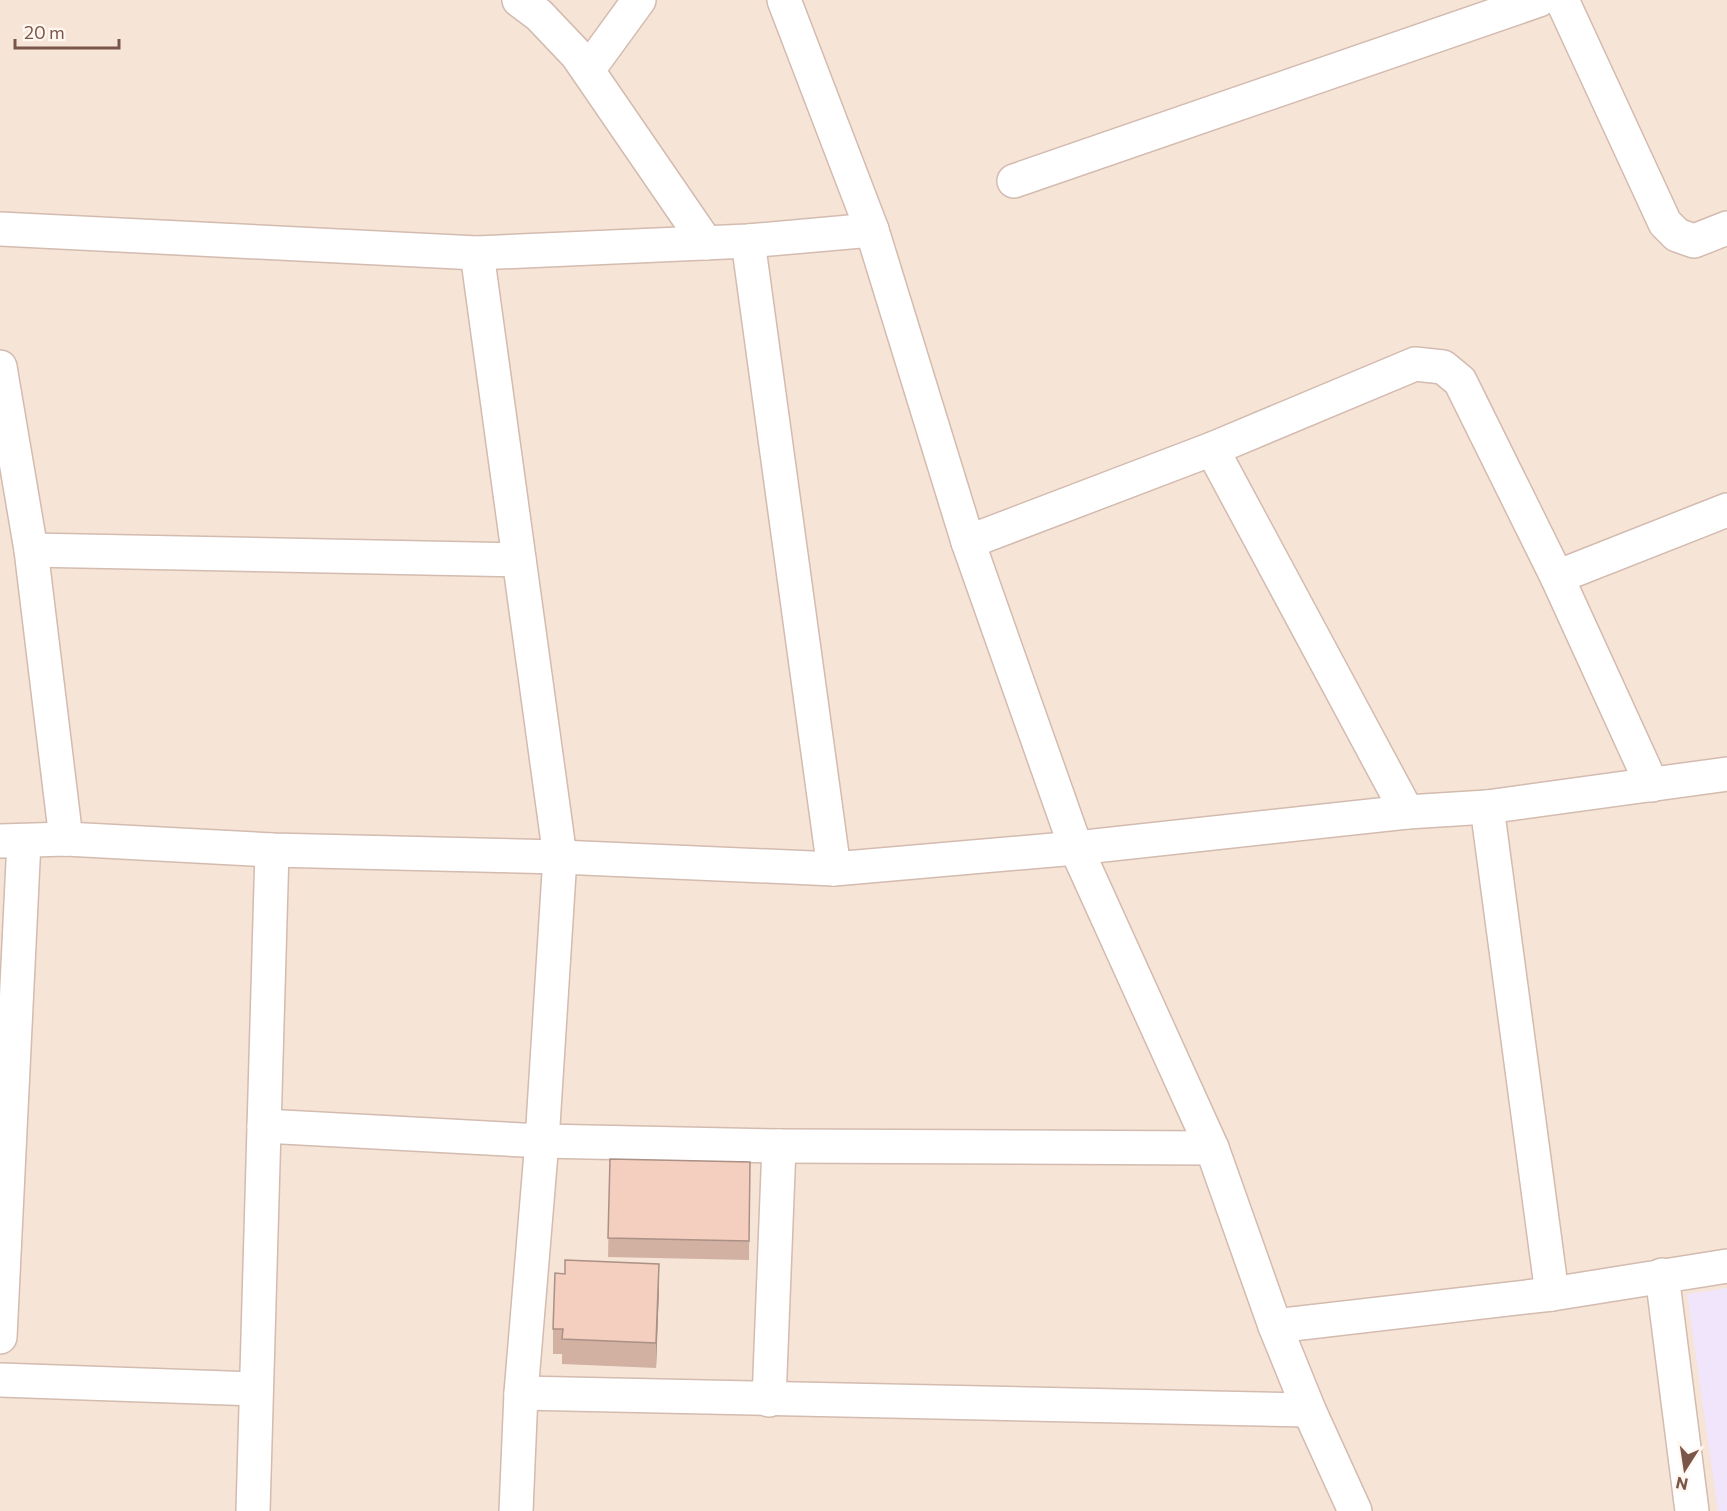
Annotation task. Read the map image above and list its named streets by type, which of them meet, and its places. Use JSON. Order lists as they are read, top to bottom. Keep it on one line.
{"scale_bar":"20 m","north":"bottom"}
